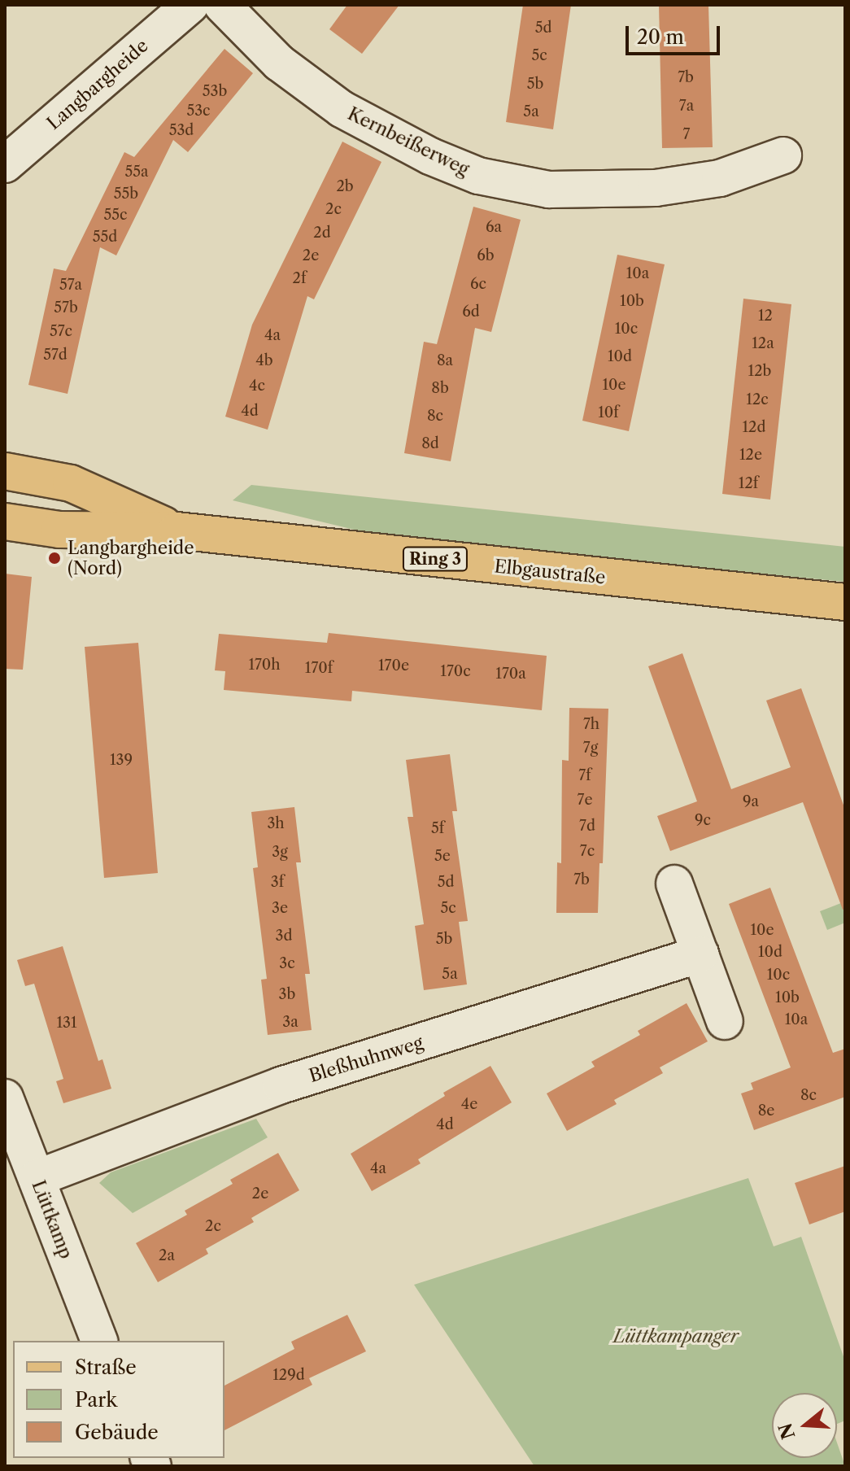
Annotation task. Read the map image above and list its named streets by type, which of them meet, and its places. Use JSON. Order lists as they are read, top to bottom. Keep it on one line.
{"streets":{"main road":["Ring 3","Elbgaustraße"],"street":["Langbargheide","Kernbeißerweg","Bleßhuhnweg","Lüttkamp"]},"crossings":[["Bleßhuhnweg","Lüttkamp"]],"parks":["Lüttkampanger"],"places":["Langbargheide (Nord)"],"house_numbers":["5d","5c","7b","5b","53b","7a","53c","5a","53d","7","55a","2b","55b","2c","55c","6a","2d","55d","2e","6b","10a","2f","6c","57a","10b","57b","6d","12","10c","57c","4a","12a","57d","10d","4b","8a","12b","10e","4c","8b","12c","4d","10f","8c","12d","8d","12e","12f","170h","170e","170f","170c","170a","7h","7g","139","7f","7e","9a","9c","3h","7d","5f","7c","3g","5e","7b","3f","5d","3e","5c","10e","3d","5b","10d","3c","5a","10c","3b","10b","10a","3a","131","8c","4e","8e","4d","4a","2e","2c","2a","129d"],"legend":["Straße","Park","Gebäude"],"scale_bar":"20 m","north":"left"}
